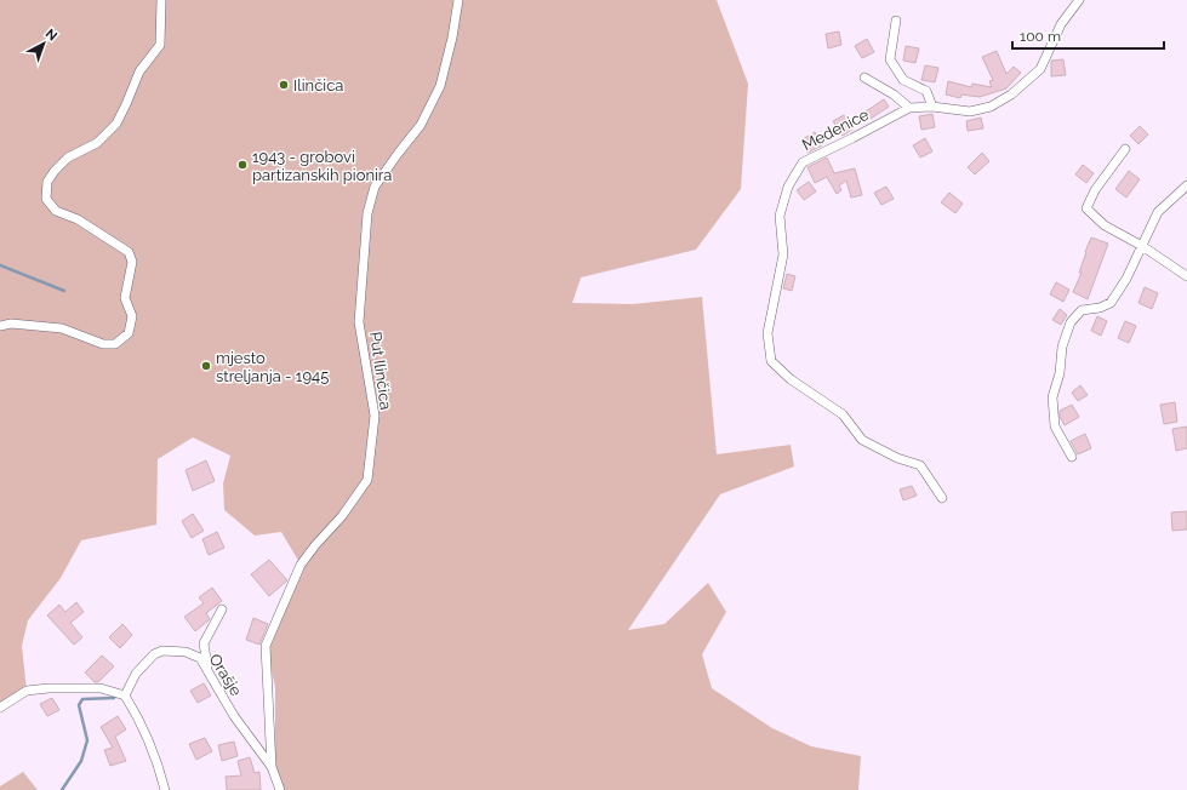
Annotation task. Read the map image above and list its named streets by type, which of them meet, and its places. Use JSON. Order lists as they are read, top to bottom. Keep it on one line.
{"streets":{"street":["Medenice","Put Ilinčica","Orašje"]},"crossings":[["Put Ilinčica","Orašje"]],"places":["Ilinčica","1943 - grobovi partizanskih pionira","mjesto streljanja - 1945"],"scale_bar":"100 m","north":"top right"}
